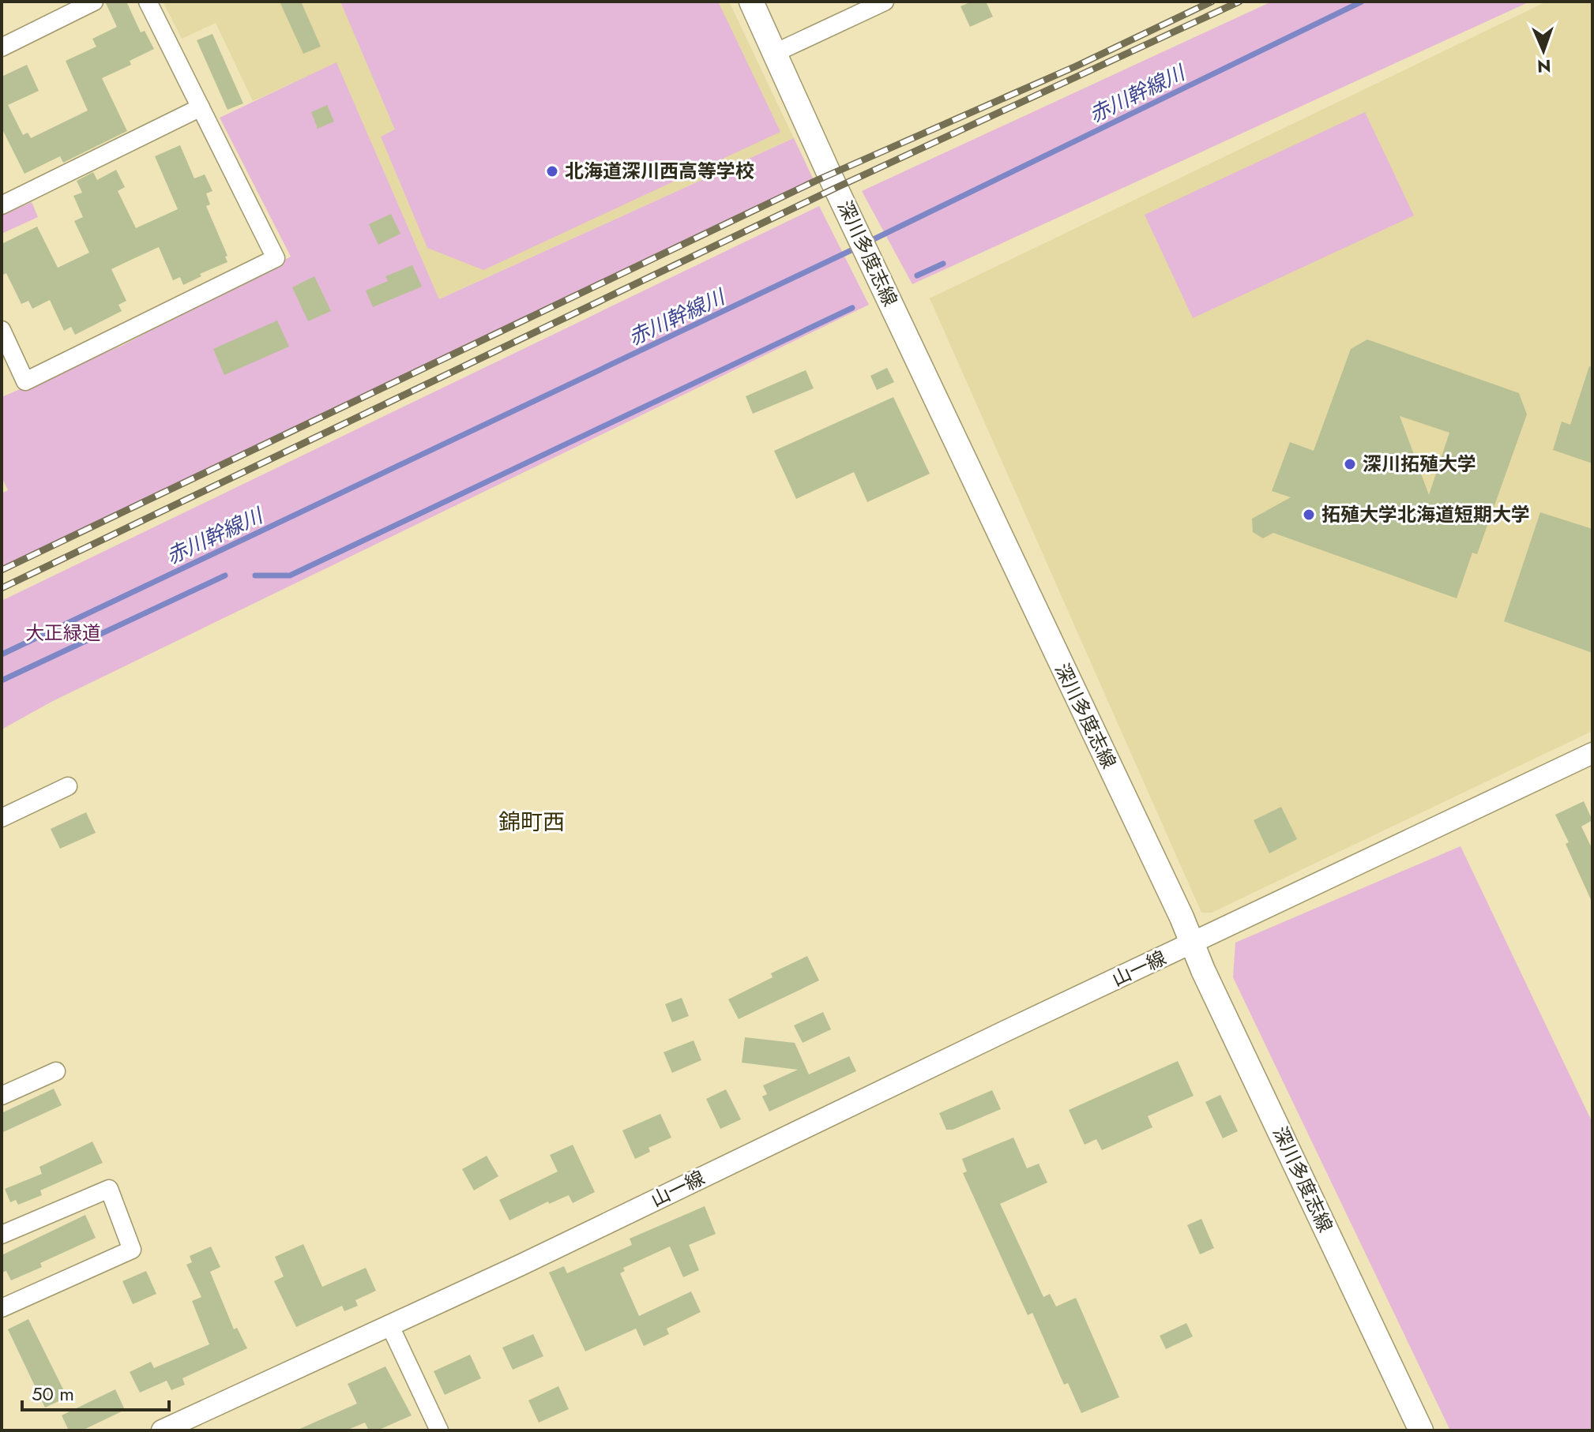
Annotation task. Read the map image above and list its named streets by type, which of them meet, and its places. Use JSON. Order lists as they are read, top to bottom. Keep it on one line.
{"streets":{"main road":["深川多度志線"],"street":["山一線"]},"crossings":[["深川多度志線","山一線"]],"districts":["錦町西"],"water":["赤川幹線川"],"parks":["大正緑道"],"places":["北海道深川西高等学校","深川拓殖大学","拓殖大学北海道短期大学"],"scale_bar":"50 m","north":"bottom"}
